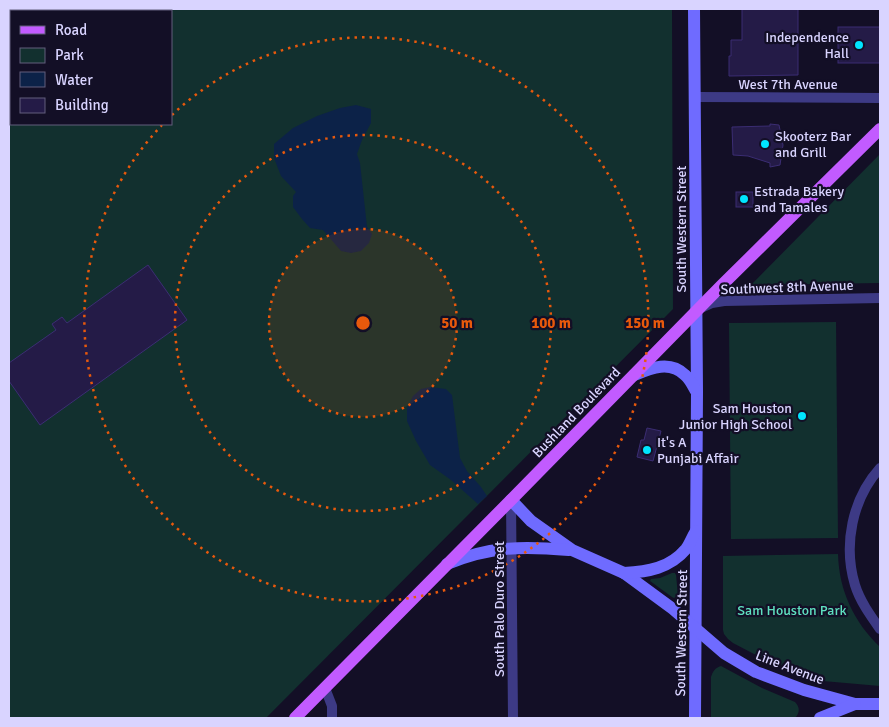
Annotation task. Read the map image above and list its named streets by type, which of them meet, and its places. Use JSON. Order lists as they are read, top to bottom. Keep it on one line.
{"streets":{"main road":["South Western Street","Bushland Boulevard","Line Avenue"],"street":["West 7th Avenue","Southwest 8th Avenue","South Palo Duro Street"]},"crossings":[["West 7th Avenue","South Western Street"],["South Western Street","Southwest 8th Avenue"],["South Western Street","Bushland Boulevard"],["South Western Street","Line Avenue"],["Southwest 8th Avenue","Bushland Boulevard"],["Bushland Boulevard","South Palo Duro Street"]],"parks":["Sam Houston Park"],"places":["Independence Hall","Skooterz Bar and Grill","Estrada Bakery and Tamales","Sam Houston Junior High School","It's A Punjabi Affair"],"legend":["Road","Park","Water","Building"],"rings":["50 m","100 m","150 m"]}
